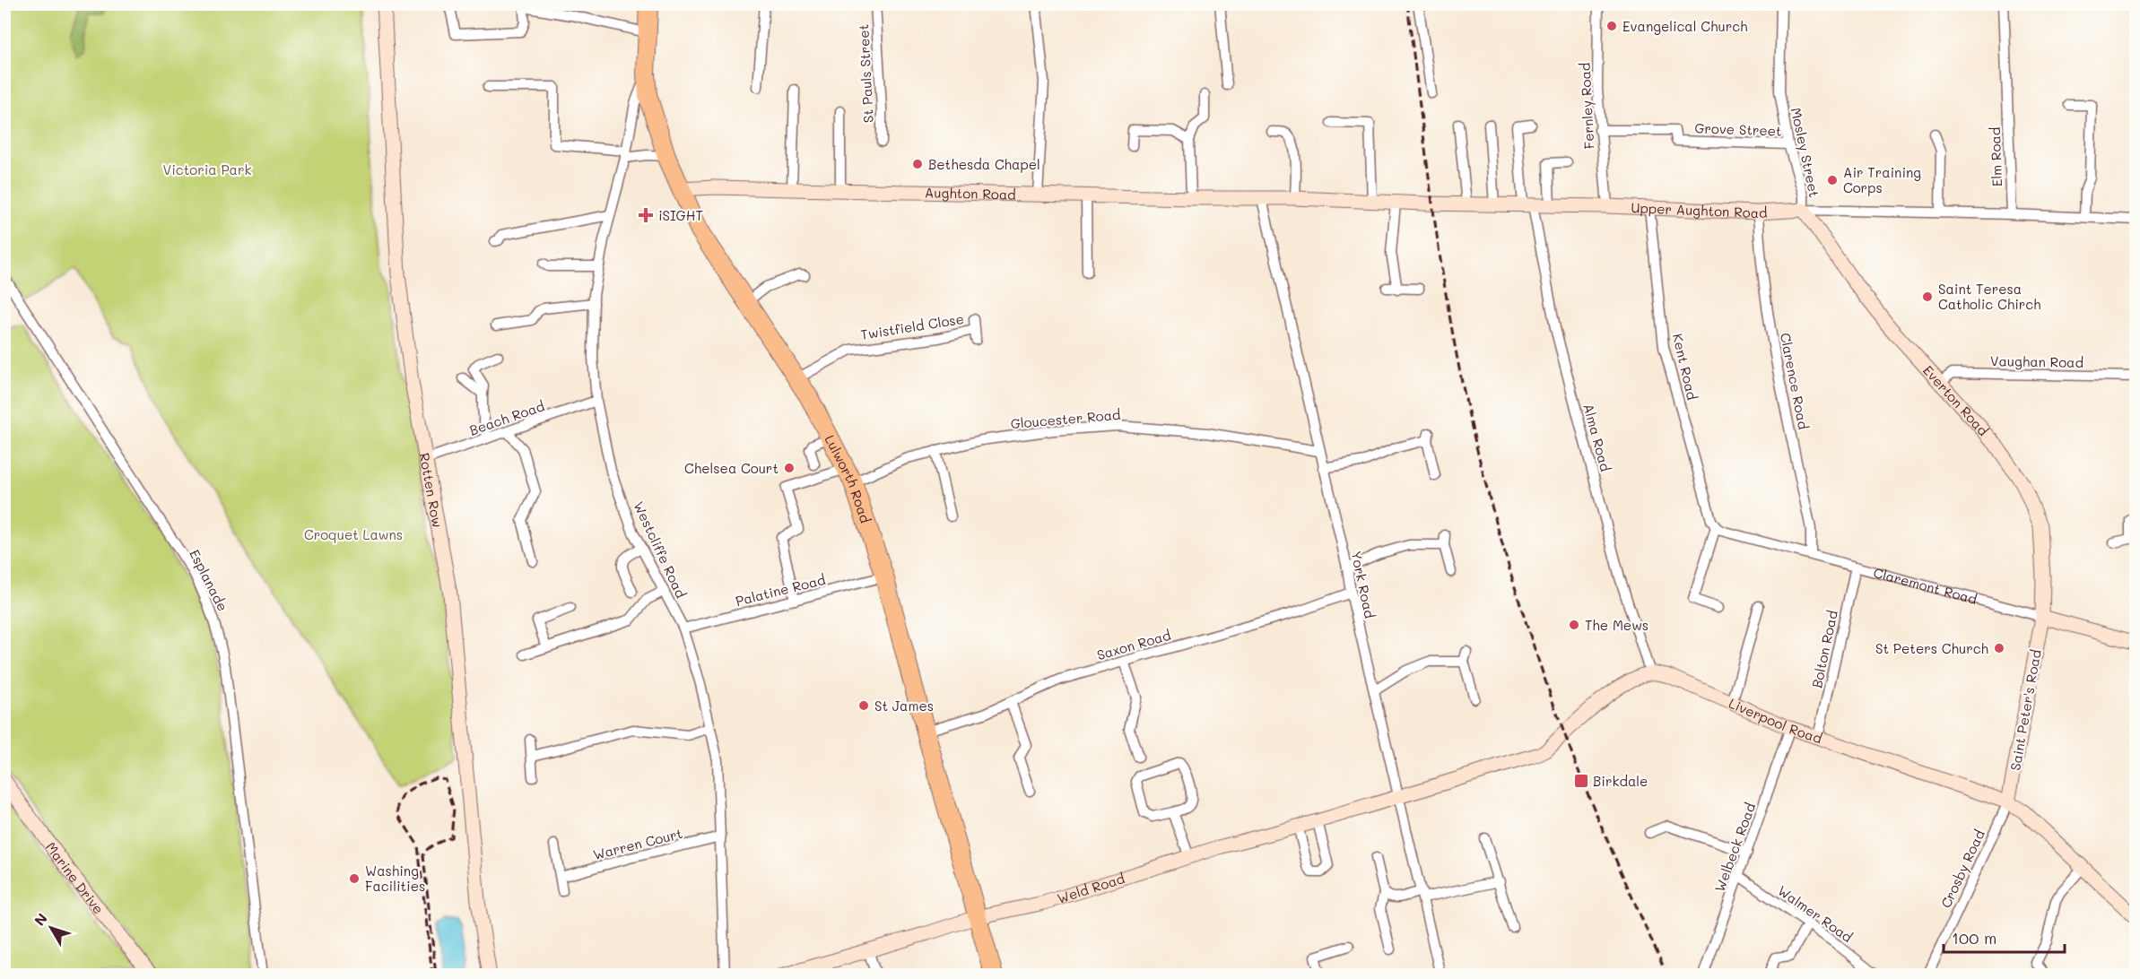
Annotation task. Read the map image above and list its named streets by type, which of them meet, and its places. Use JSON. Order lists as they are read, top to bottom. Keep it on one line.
{"streets":{"highway":["Lulworth Road"],"street":["St Pauls Street","Fernley Road","Grove Street","Mosley Street","Elm Road","Aughton Road","Upper Aughton Road","Twistfield Close","Vaughan Road","Kent Road","Clarence Road","Everton Road","Beach Road","Gloucester Road","Alma Road","Rotten Row","Westcliffe Road","Esplanade","York Road","Claremont Road","Palatine Road","Saxon Road","Bolton Road","Saint Peter's Road","Liverpool Road","Warren Court","Welbeck Road","Crosby Road","Marine Drive","Weld Road","Walmer Road"]},"crossings":[["Fernley Road","Grove Street"],["Fernley Road","Upper Aughton Road"],["Grove Street","Mosley Street"],["Mosley Street","Upper Aughton Road"],["Mosley Street","Everton Road"],["Elm Road","Upper Aughton Road"],["Aughton Road","Upper Aughton Road"],["Aughton Road","Lulworth Road"],["Aughton Road","York Road"],["Upper Aughton Road","Kent Road"],["Upper Aughton Road","Clarence Road"],["Upper Aughton Road","Everton Road"],["Upper Aughton Road","Alma Road"],["Upper Aughton Road","York Road"],["Twistfield Close","Lulworth Road"],["Vaughan Road","Everton Road"],["Kent Road","Claremont Road"],["Clarence Road","Claremont Road"],["Everton Road","Claremont Road"],["Everton Road","Saint Peter's Road"],["Beach Road","Rotten Row"],["Beach Road","Westcliffe Road"],["Gloucester Road","Lulworth Road"],["Gloucester Road","York Road"],["Gloucester Road","Palatine Road"],["Alma Road","Liverpool Road"],["Lulworth Road","Westcliffe Road"],["Lulworth Road","Palatine Road"],["Lulworth Road","Saxon Road"],["Lulworth Road","Weld Road"],["Westcliffe Road","Palatine Road"],["Westcliffe Road","Warren Court"],["York Road","Saxon Road"],["York Road","Weld Road"],["Claremont Road","Bolton Road"],["Claremont Road","Saint Peter's Road"],["Bolton Road","Liverpool Road"],["Saint Peter's Road","Liverpool Road"],["Saint Peter's Road","Crosby Road"],["Liverpool Road","Welbeck Road"],["Liverpool Road","Crosby Road"],["Welbeck Road","Walmer Road"]],"parks":["Victoria Park","Croquet Lawns"],"places":{"other":["Evangelical Church","Bethesda Chapel","Air Training Corps","Saint Teresa Catholic Chirch","Chelsea Court","The Mews","St Peters Church","St James","Washing Facilities"],"health":["iSIGHT"],"transit":["Birkdale"]},"scale_bar":"100 m","north":"top left"}
